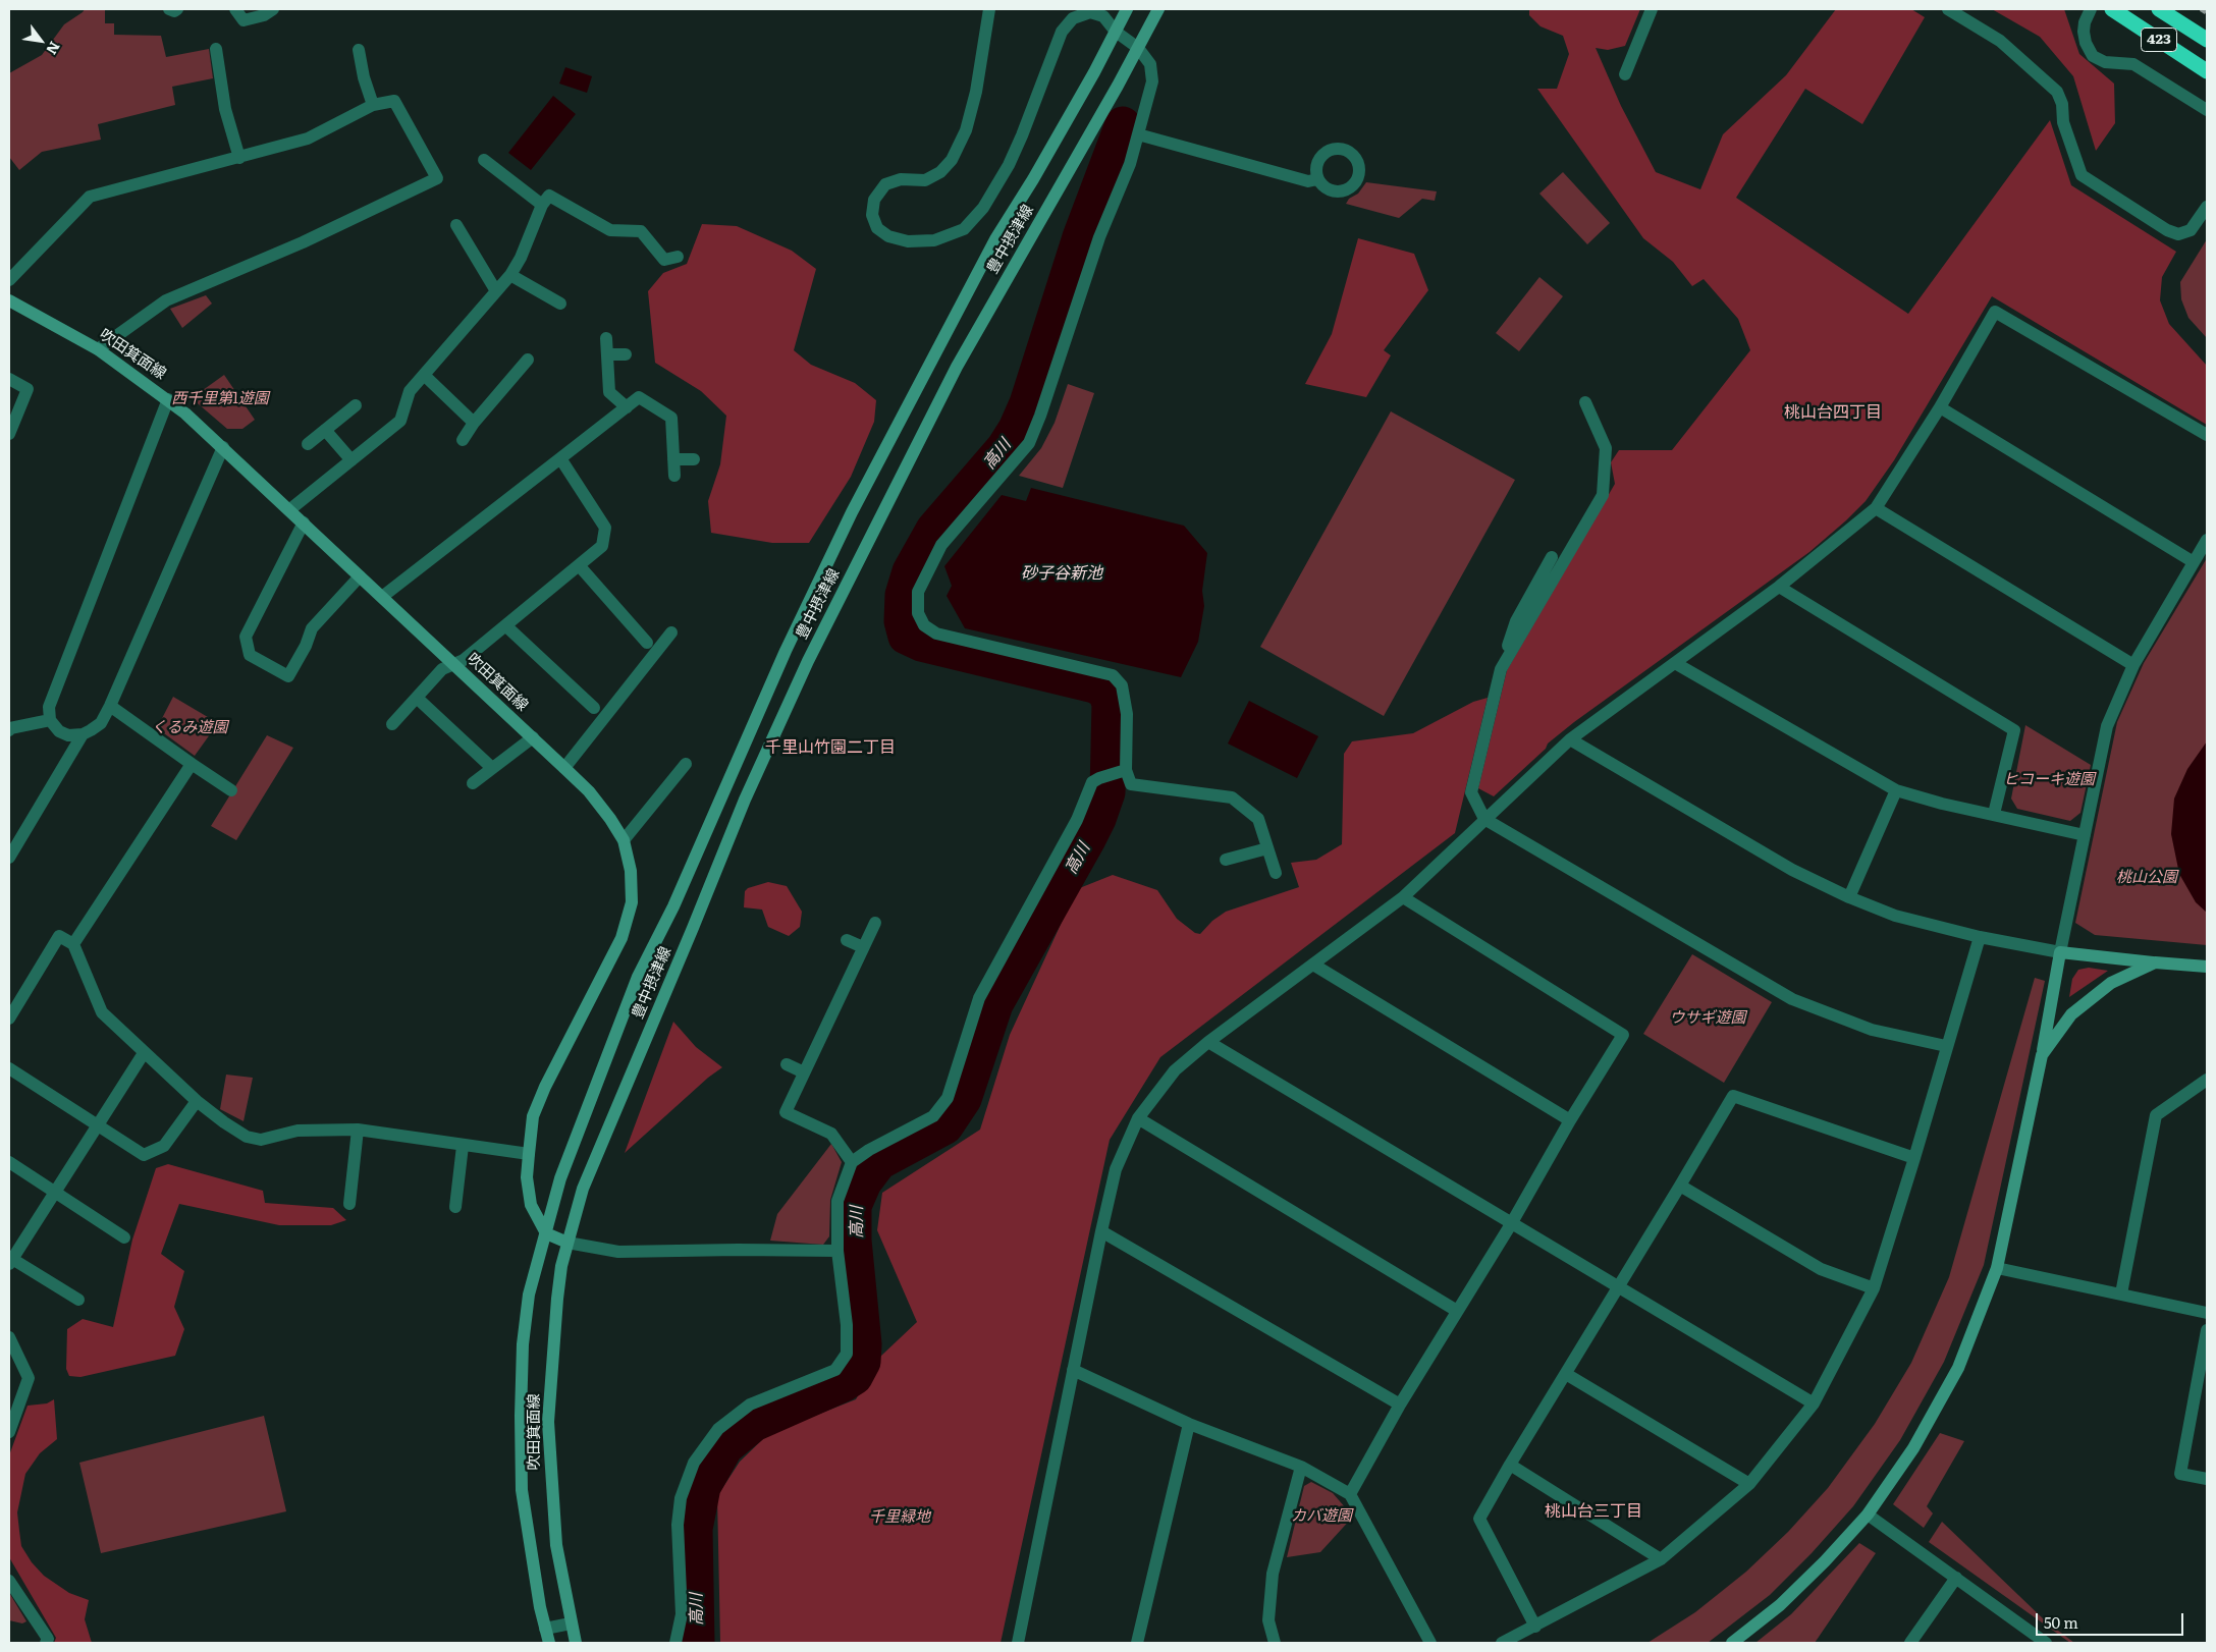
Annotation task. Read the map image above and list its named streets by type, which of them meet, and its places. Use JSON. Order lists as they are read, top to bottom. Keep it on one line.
{"streets":{"highway":["423"],"main road":["豊中摂津線","吹田箕面線"]},"crossings":[["豊中摂津線","吹田箕面線"]],"districts":["桃山台四丁目","千里山竹園二丁目","桃山台三丁目"],"water":["高川","砂子谷新池"],"parks":["西千里第1遊園","くるみ遊園","ヒコーキ遊園","桃山公園","ウサギ遊園","カバ遊園","千里緑地"],"scale_bar":"50 m","north":"bottom right"}
